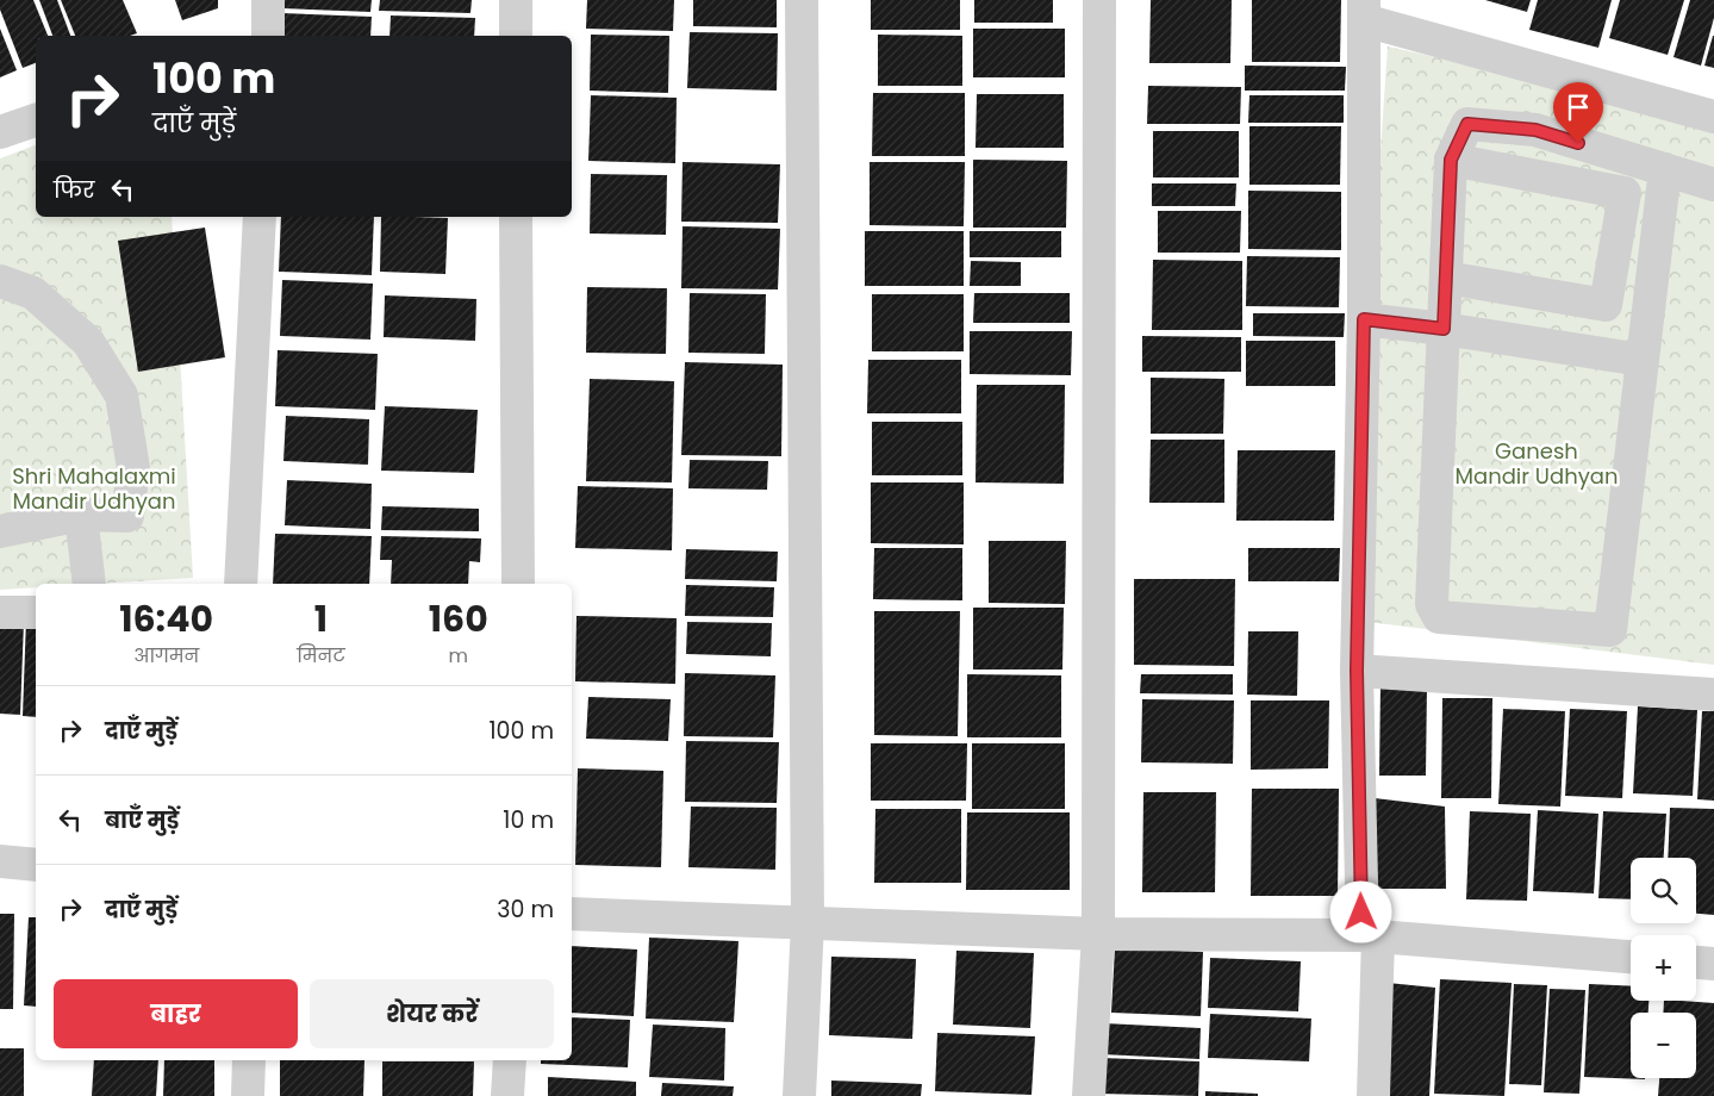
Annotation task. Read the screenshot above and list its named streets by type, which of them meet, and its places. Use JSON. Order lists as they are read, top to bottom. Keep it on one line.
{"parks":["Ganesh Mandir Udhyan","Shri Mahalaxmi Mandir Udhyan"],"page":{"turn":["100 m","दाएँ मुड़ें"],"then":"फिर","eta":["16:40","आगमन","1","मिनट","160","m"],"list":[{"name":"दाएँ मुड़ें","value":"100 m"},{"name":"बाएँ मुड़ें","value":"10 m"},{"name":"दाएँ मुड़ें","value":"30 m"}],"map_buttons":["+","−"],"buttons":["बाहर","शेयर करें"]}}
